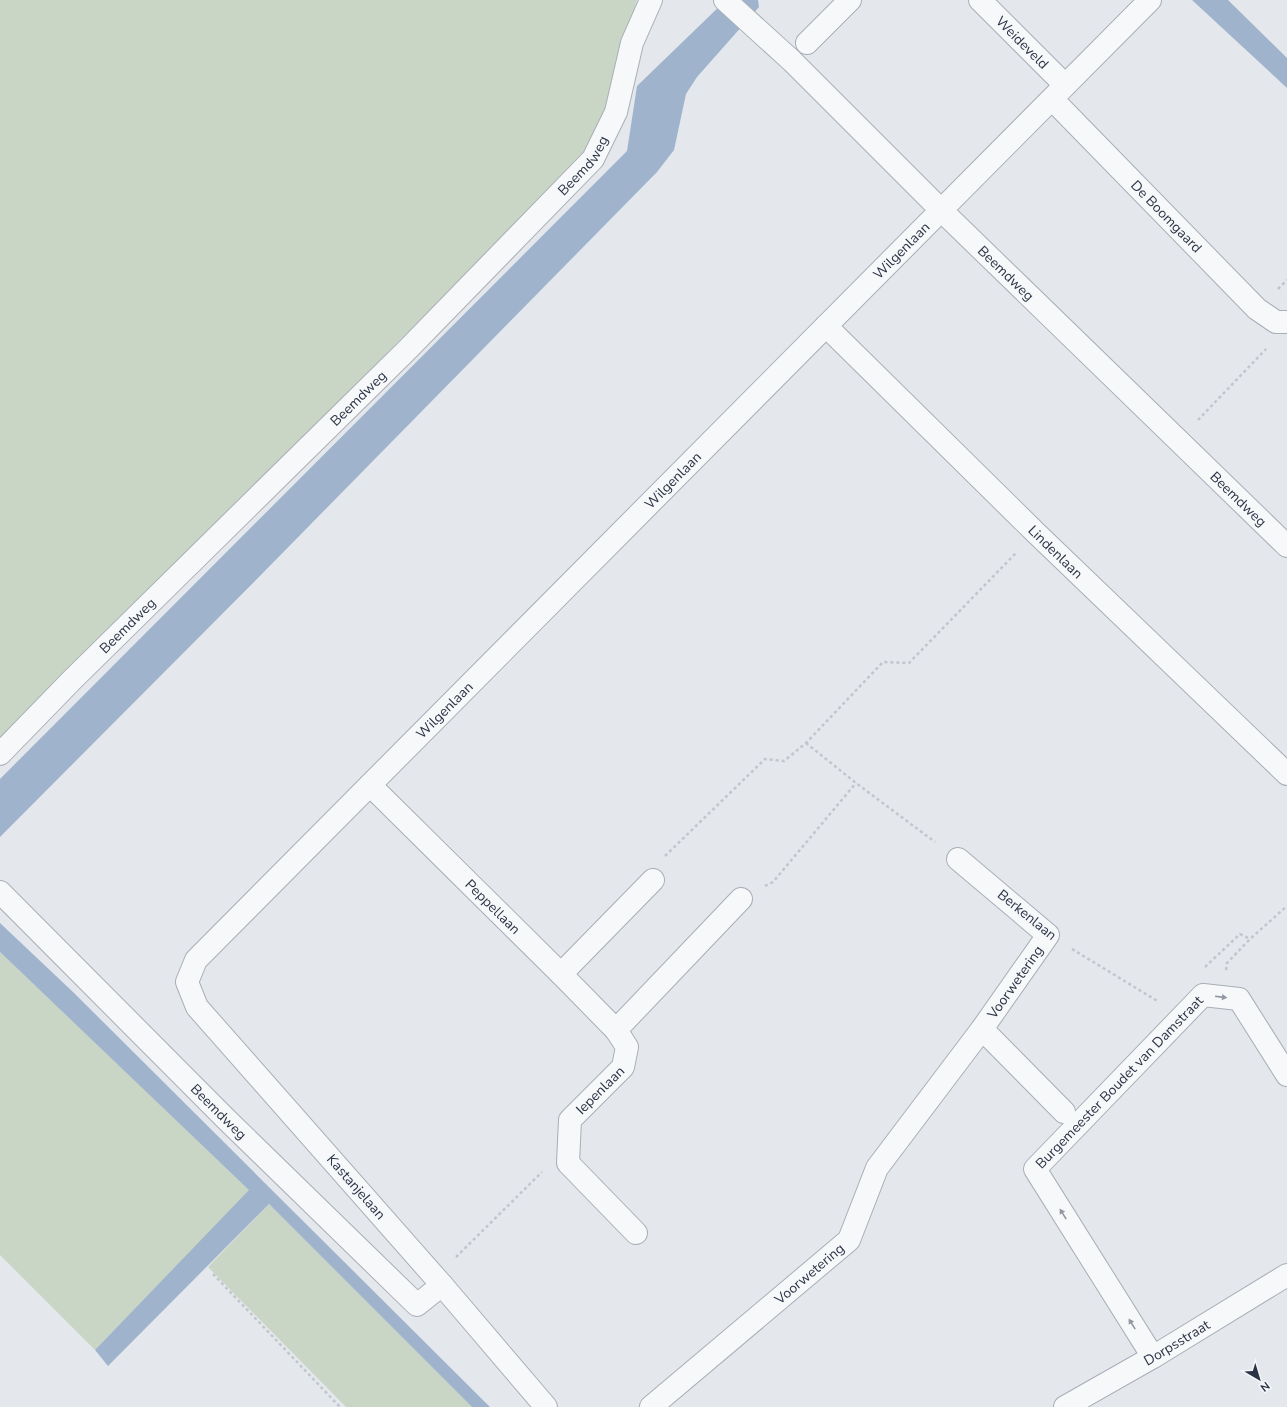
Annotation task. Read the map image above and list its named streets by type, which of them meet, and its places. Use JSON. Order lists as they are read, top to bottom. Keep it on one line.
{"streets":{"street":["Weideveld","Beemdweg","De Boomgaard","Wilgenlaan","Lindenlaan","Peppellaan","Berkenlaan","Voorwetering","Burgemeester Boudet van Damstraat","Iepenlaan","Kastanjelaan","Dorpsstraat"]},"crossings":[["Weideveld","De Boomgaard"],["Weideveld","Wilgenlaan"],["Beemdweg","Wilgenlaan"],["Beemdweg","Kastanjelaan"],["De Boomgaard","Wilgenlaan"],["Wilgenlaan","Lindenlaan"],["Wilgenlaan","Peppellaan"],["Wilgenlaan","Kastanjelaan"],["Peppellaan","Iepenlaan"],["Berkenlaan","Voorwetering"],["Burgemeester Boudet van Damstraat","Dorpsstraat"]],"north":"bottom right"}
